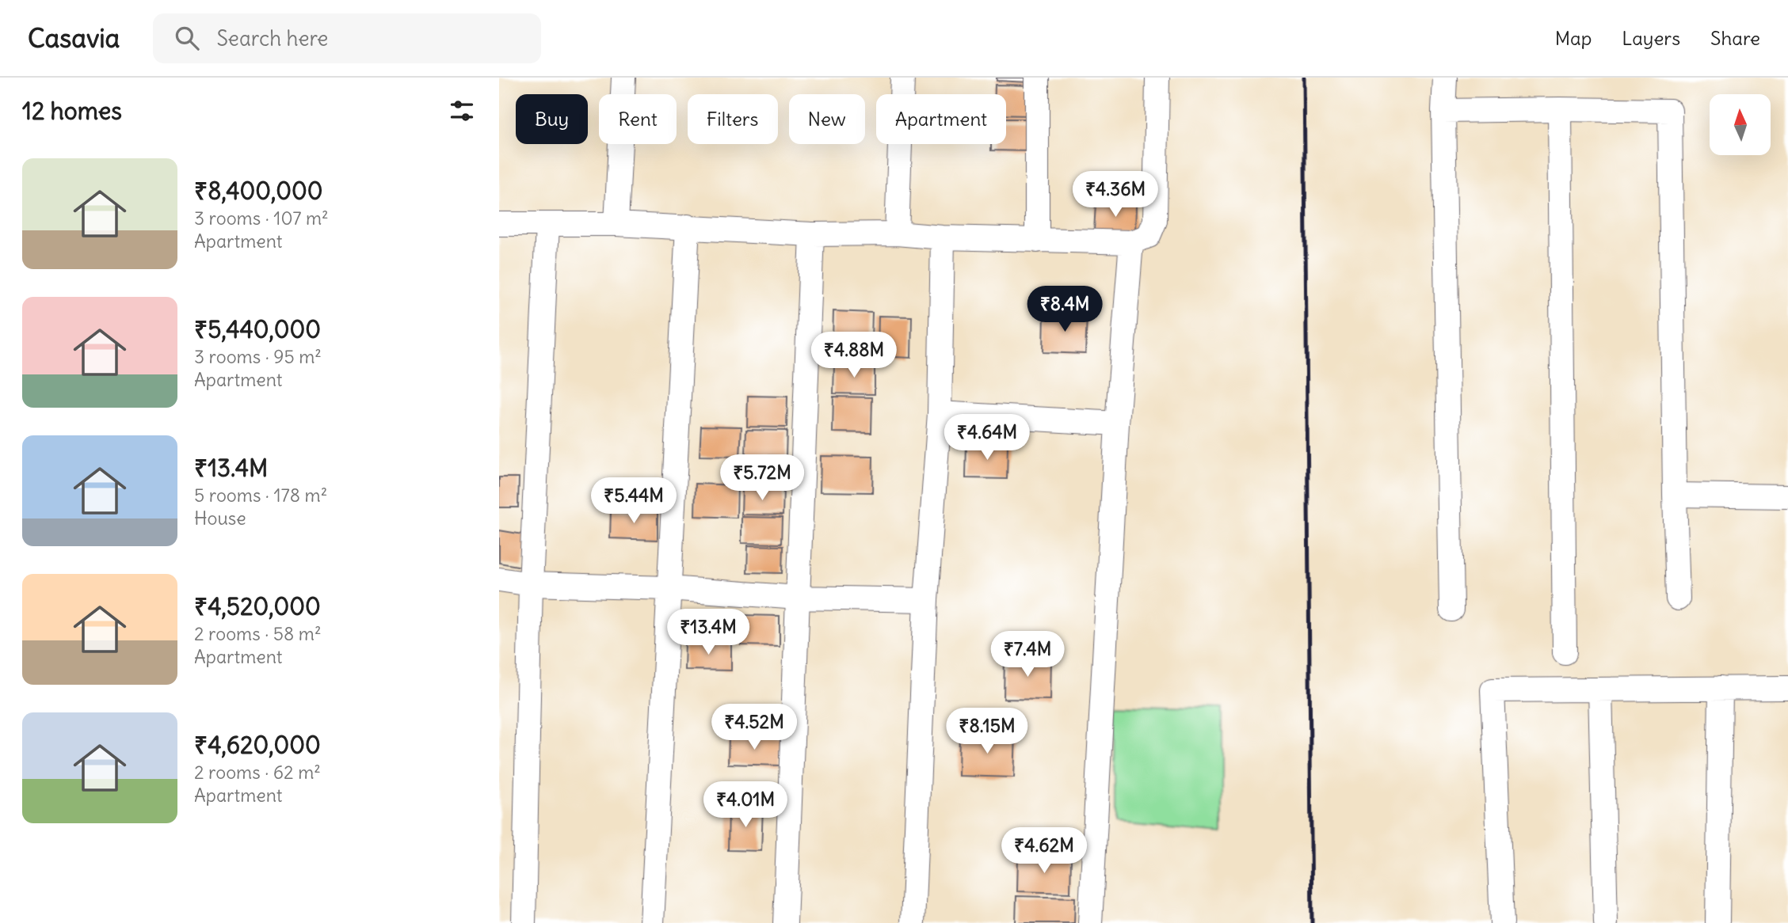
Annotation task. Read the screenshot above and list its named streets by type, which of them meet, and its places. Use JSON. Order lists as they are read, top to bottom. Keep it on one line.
{"north":"top","page":{"header":"Casavia","search":"Search here","nav":["Map","Layers","Share"],"heading":"12 homes","chip":["Buy","Rent","Filters","New","Apartment"],"list":[{"name":"₹8,400,000","note":"3 rooms · 107 m² · Apartment"},{"name":"₹5,440,000","note":"3 rooms · 95 m² · Apartment"},{"name":"₹13.4M","note":"5 rooms · 178 m² · House"},{"name":"₹4,520,000","note":"2 rooms · 58 m² · Apartment"},{"name":"₹4,620,000","note":"2 rooms · 62 m² · Apartment"}],"price":["₹4.36M","₹8.4M","₹4.88M","₹4.64M","₹5.72M","₹5.44M","₹13.4M","₹7.4M","₹4.52M","₹8.15M","₹4.01M","₹4.62M"]}}
